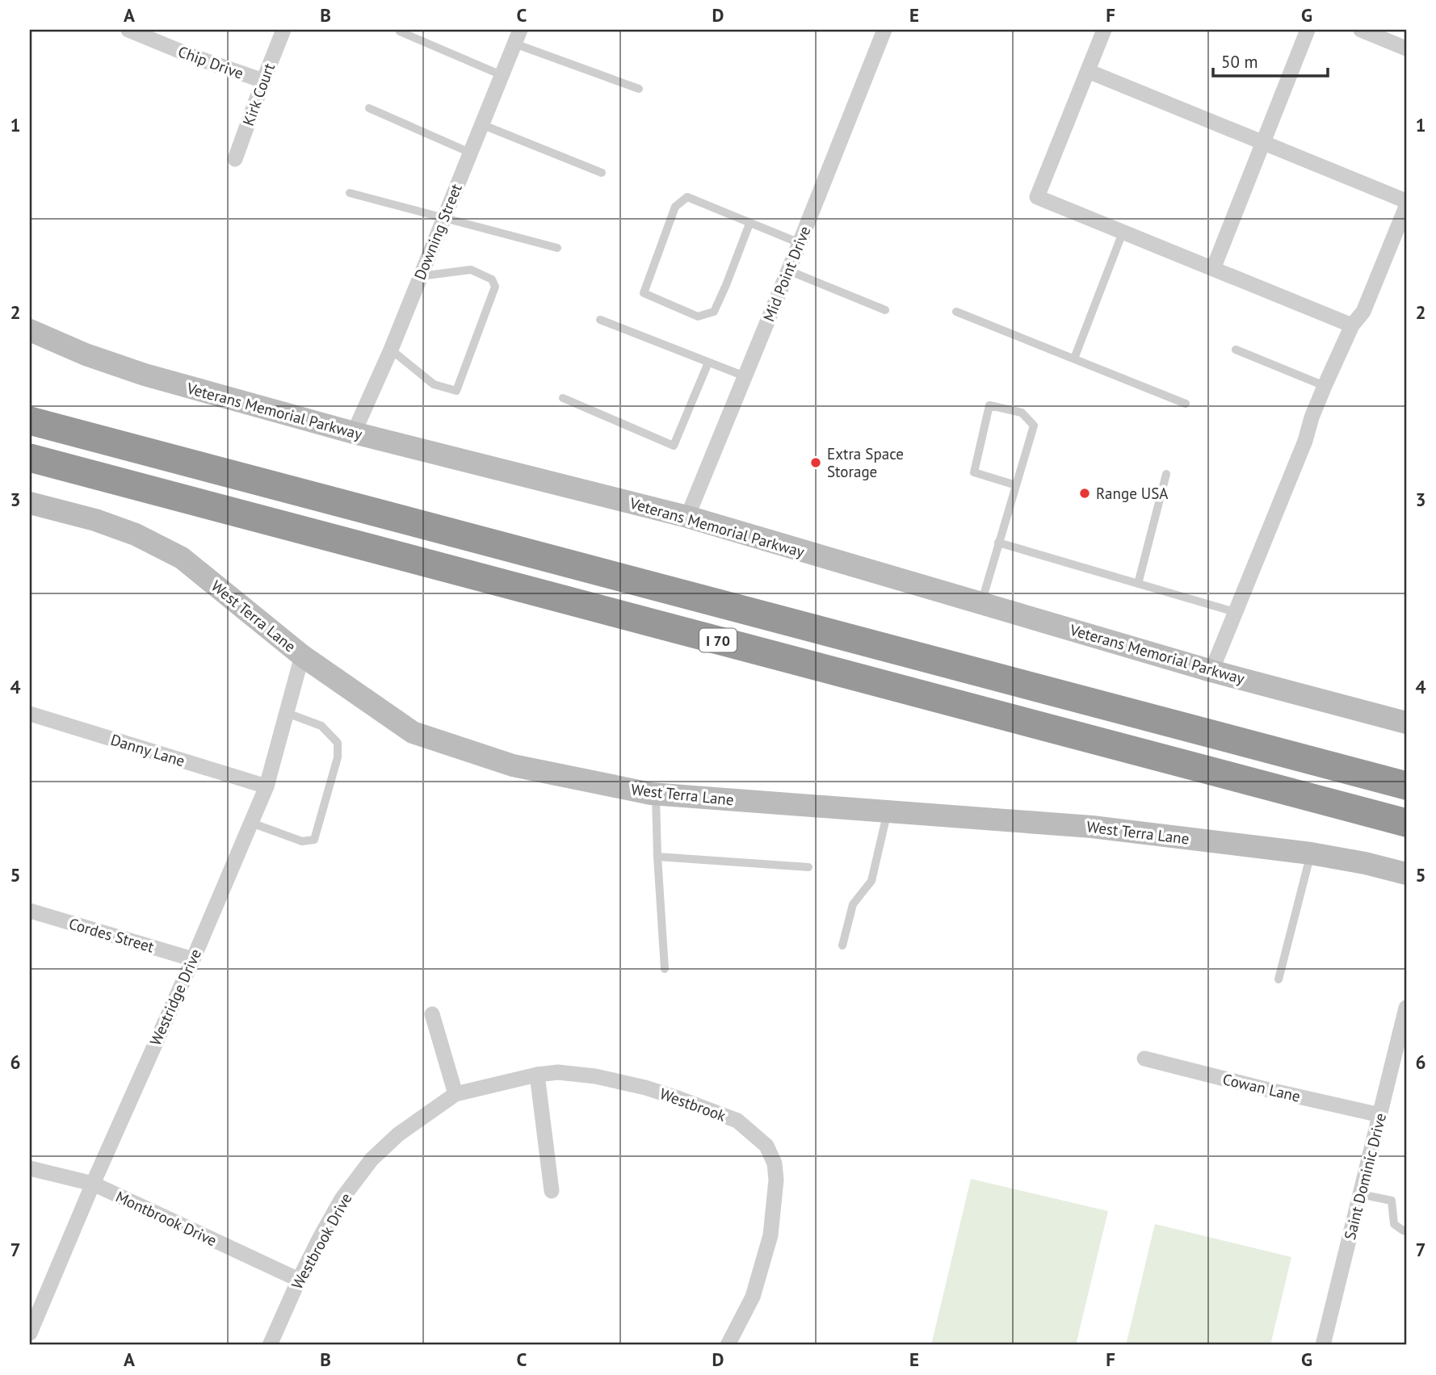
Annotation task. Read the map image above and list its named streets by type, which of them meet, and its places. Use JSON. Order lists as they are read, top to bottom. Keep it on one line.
{"streets":{"highway":["I 70"],"street":["Chip Drive","Kirk Court","Downing Street","Mid Point Drive","Veterans Memorial Parkway","West Terra Lane","Danny Lane","Cordes Street","Westridge Drive","Cowan Lane","Westbrook","Saint Dominic Drive","Montbrook Drive","Westbrook Drive"]},"crossings":[["Chip Drive","Kirk Court"],["Downing Street","Veterans Memorial Parkway"],["Mid Point Drive","Veterans Memorial Parkway"],["West Terra Lane","Westridge Drive"],["Danny Lane","Westridge Drive"],["Cordes Street","Westridge Drive"],["Westridge Drive","Montbrook Drive"],["Cowan Lane","Saint Dominic Drive"],["Westbrook","Westbrook Drive"],["Montbrook Drive","Westbrook Drive"]],"places":["Extra Space Storage","Range USA"],"scale_bar":"50 m","grid":{"columns":["A","B","C","D","E","F","G"],"rows":["1","2","3","4","5","6","7"]}}
